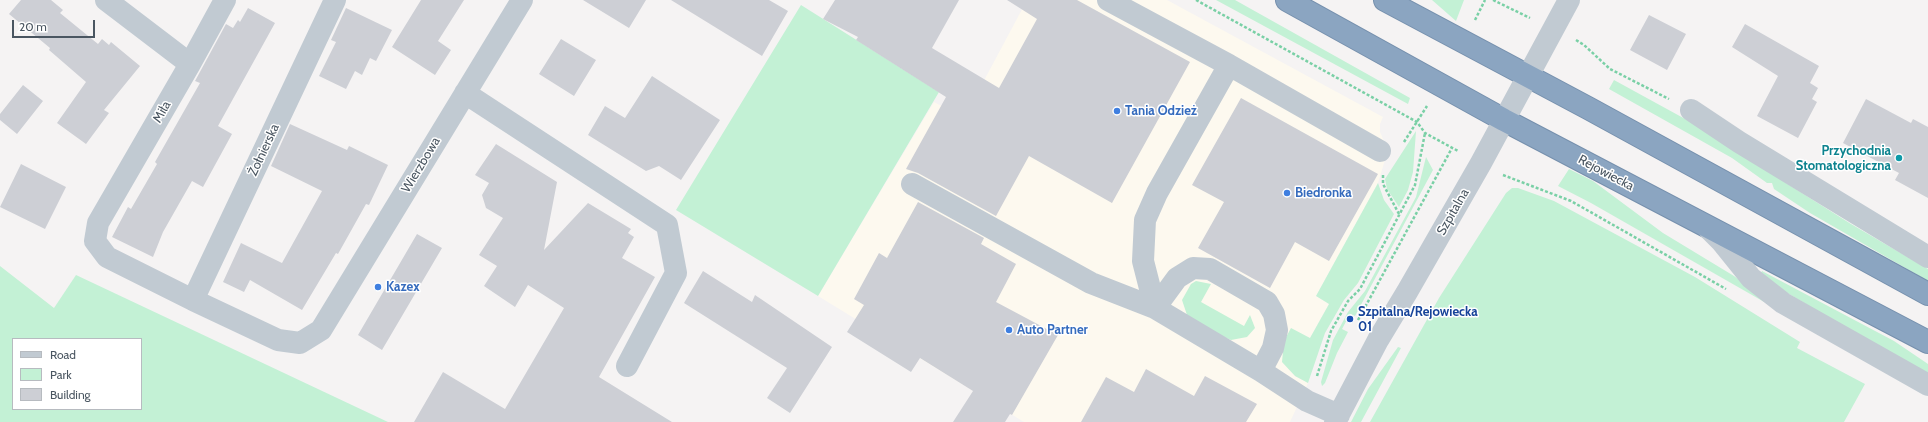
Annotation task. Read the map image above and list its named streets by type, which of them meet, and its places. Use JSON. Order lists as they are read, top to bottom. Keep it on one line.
{"streets":{"highway":["Rejowiecka"],"street":["Miła","Żołnierska","Wierzbowa","Szpitalna"]},"crossings":[["Miła","Żołnierska"],["Miła","Wierzbowa"],["Żołnierska","Wierzbowa"],["Rejowiecka","Szpitalna"]],"places":["Tania Odzież","Przychodnia Stomatologiczna","Biedronka","Kazex","Szpitalna/Rejowiecka 01","Auto Partner"],"legend":["Road","Park","Building"],"scale_bar":"20 m"}
